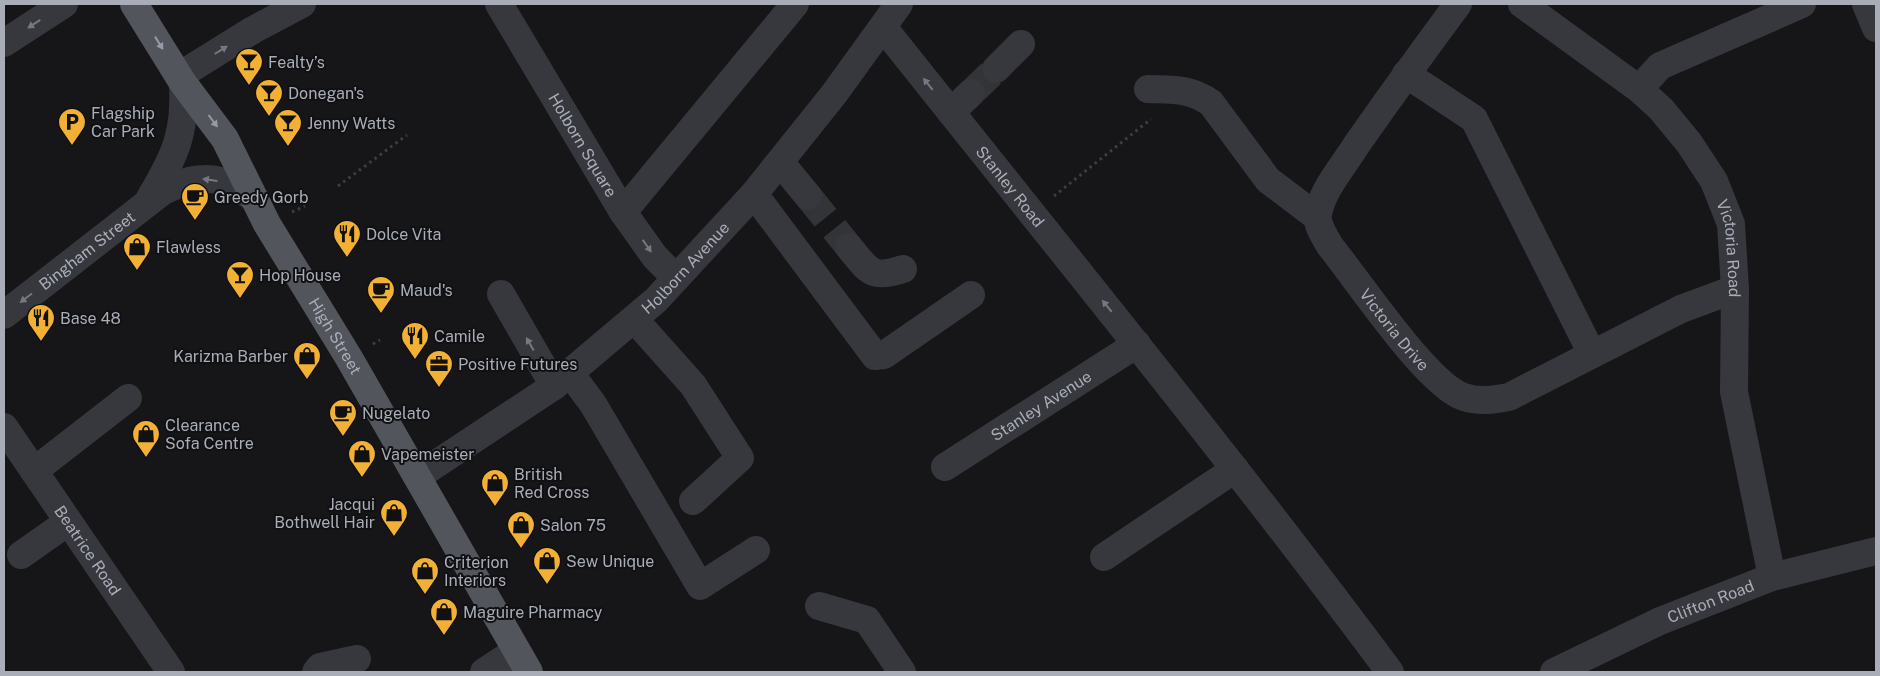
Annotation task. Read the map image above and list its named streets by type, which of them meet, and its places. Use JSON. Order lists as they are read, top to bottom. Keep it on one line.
{"streets":{"main road":["High Street"],"street":["Holborn Square","Stanley Road","Victoria Road","Bingham Street","Holborn Avenue","Victoria Drive","Stanley Avenue","Beatrice Road","Clifton Road"]},"crossings":[["Holborn Square","Holborn Avenue"],["Stanley Road","Holborn Avenue"],["Stanley Road","Stanley Avenue"],["Victoria Road","Victoria Drive"],["Victoria Road","Clifton Road"],["Bingham Street","High Street"],["Holborn Avenue","High Street"]],"places":{"bar":["Fealty’s","Donegan's","Jenny Watts","Hop House"],"parking":["Flagship Car Park"],"cafe":["Greedy Gorb","Maud's","Nugelato"],"restaurant":["Dolce Vita","Base 48","Camile"],"shop":["Flawless","Karizma Barber","Clearance Sofa Centre","Vapemeister","British Red Cross","Jacqui Bothwell Hair","Salon 75","Sew Unique","Criterion Interiors","Maguire Pharmacy"],"office":["Positive Futures"]}}
